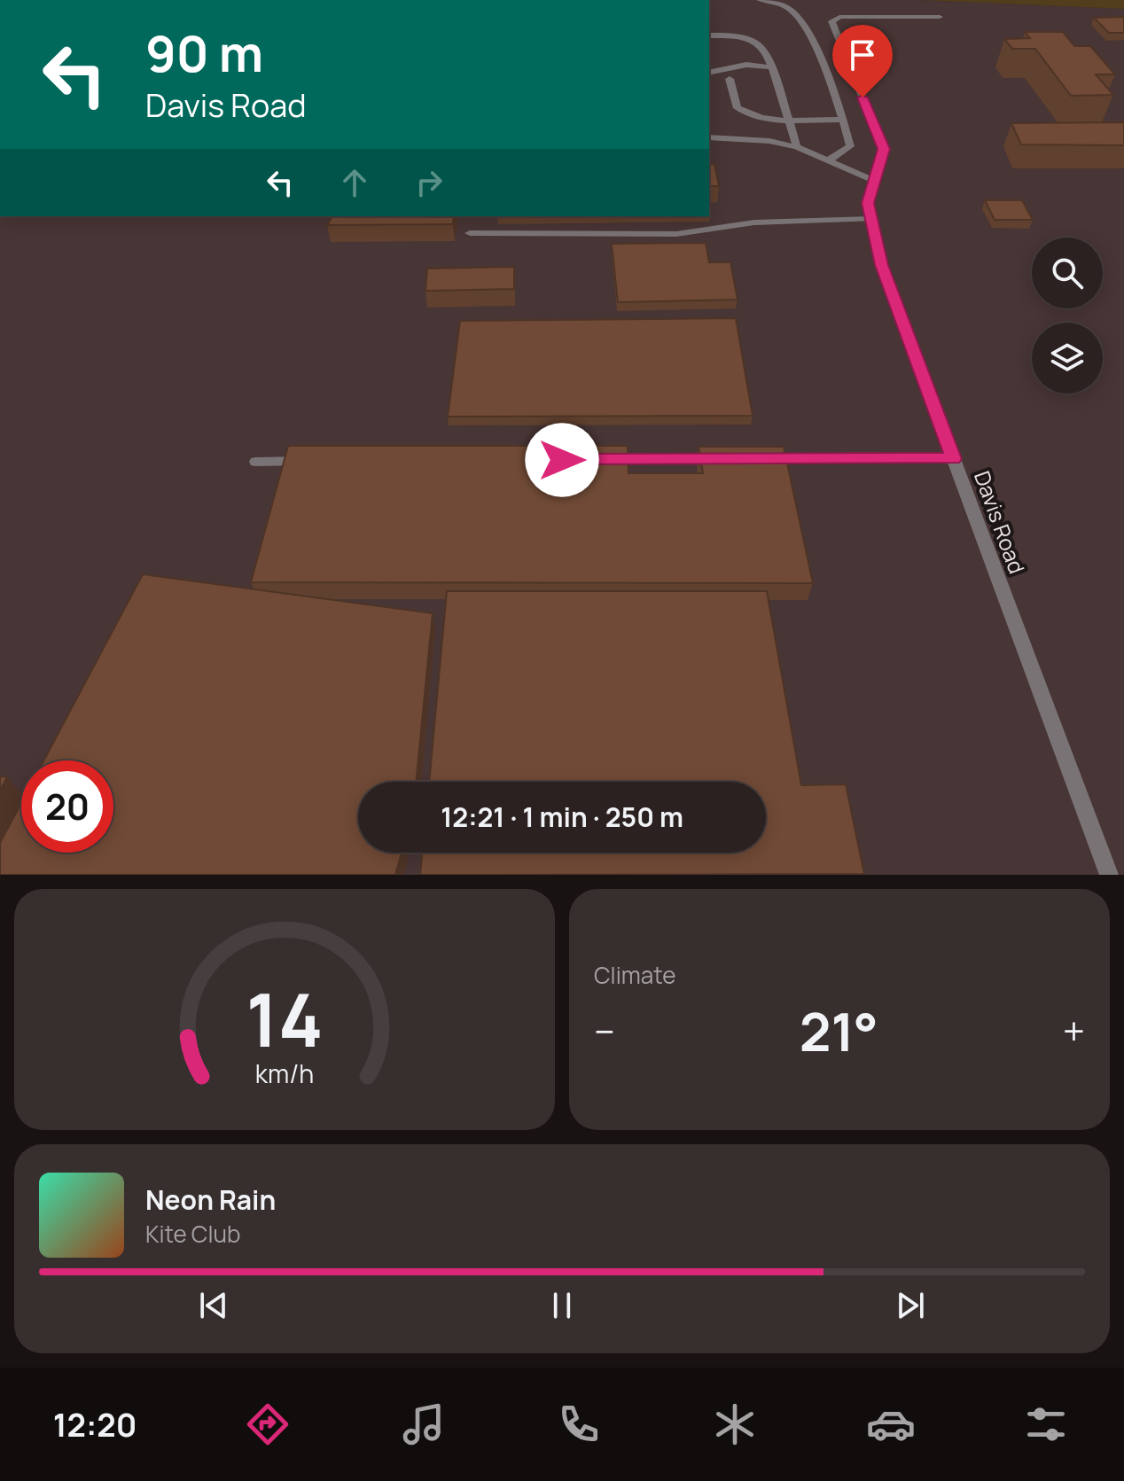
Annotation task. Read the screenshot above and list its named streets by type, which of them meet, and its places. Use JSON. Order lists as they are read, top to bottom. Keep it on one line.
{"streets":{"street":["Davis Road"]},"page":{"turn":["90 m","Davis Road"],"limit":"20","trip":"12:21 · 1 min · 250 m","tile":"Climate","heat":["−","21°","+"],"song":["Neon Rain","Kite Club"],"tabs":"12:20","gauge":["14","km/h"]}}
